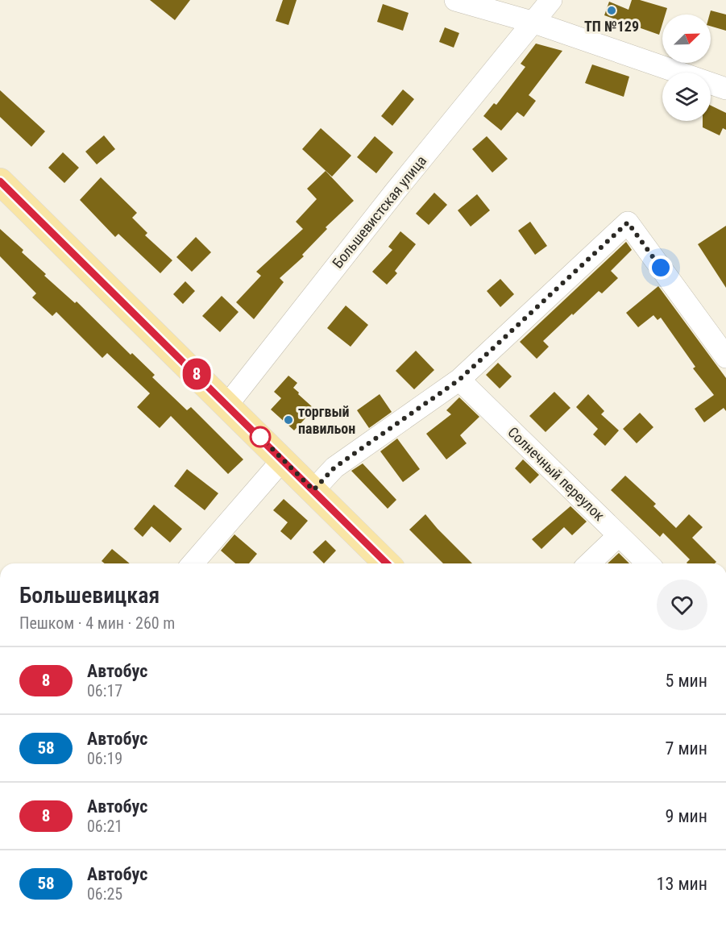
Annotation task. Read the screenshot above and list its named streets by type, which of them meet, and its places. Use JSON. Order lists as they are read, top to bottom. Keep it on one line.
{"streets":{"street":["Большевистская улица","Солнечный переулок"]},"places":["ТП №129","торгвый павильон"],"lines":["bus line 8"],"north":"top right","page":{"on_map":"8","heading":["Большевицкая","Пешком · 4 мин · 260 m"],"list":[{"mark":"8","name":"Автобус","note":"06:17","value":"5 мин"},{"mark":"58","name":"Автобус","note":"06:19","value":"7 мин"},{"mark":"8","name":"Автобус","note":"06:21","value":"9 мин"},{"mark":"58","name":"Автобус","note":"06:25","value":"13 мин"}]}}
